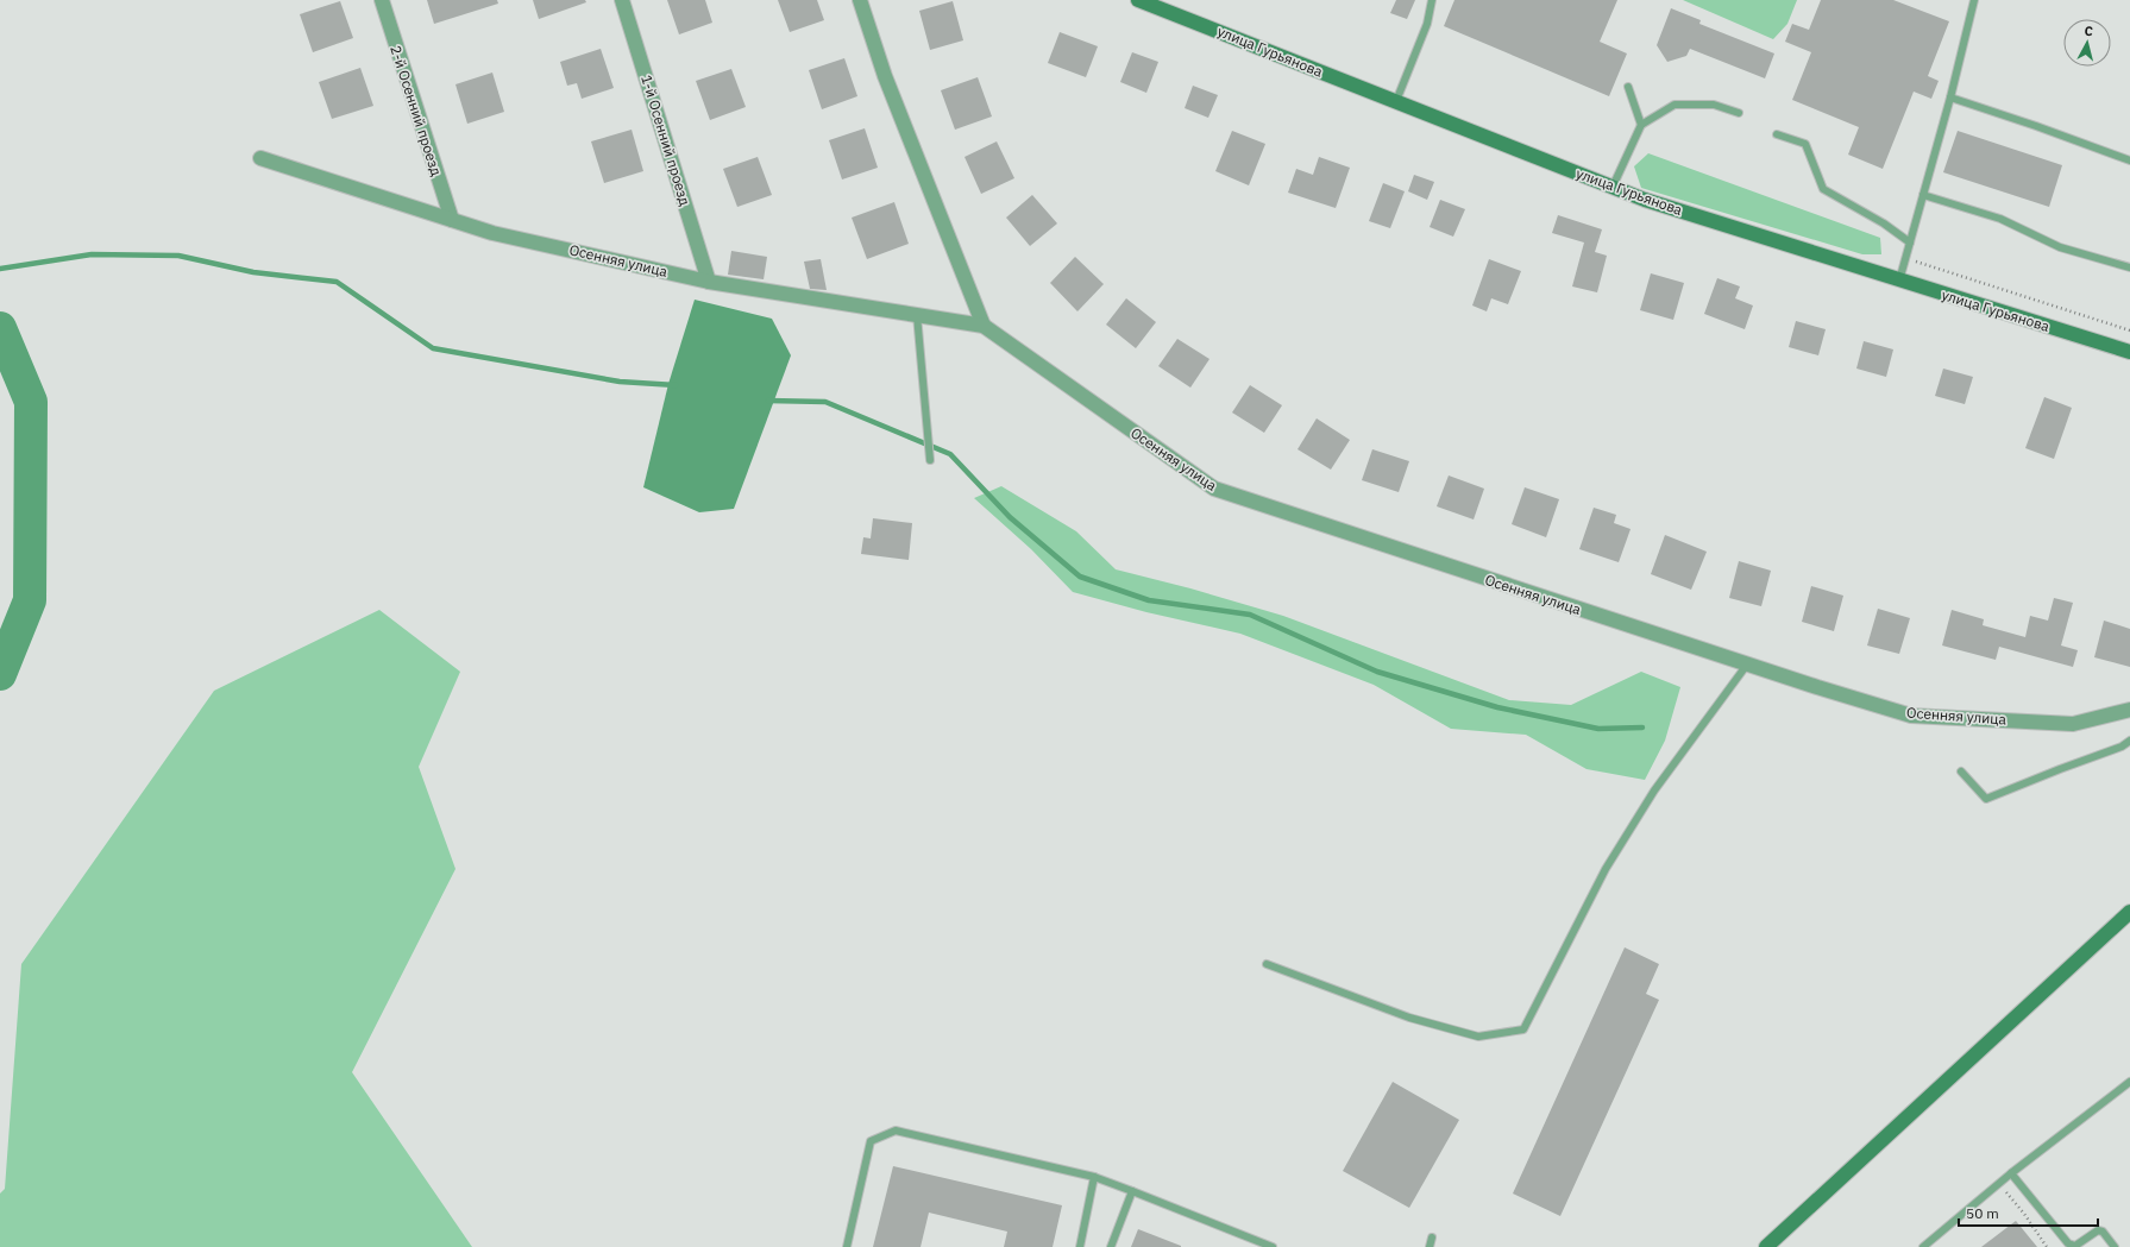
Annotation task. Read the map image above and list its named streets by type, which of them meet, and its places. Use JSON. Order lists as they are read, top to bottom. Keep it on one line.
{"streets":{"street":["улица Гурьянова","2-й Осенний проезд","1-й Осенний проезд","Осенняя улица"]},"crossings":[["2-й Осенний проезд","Осенняя улица"],["1-й Осенний проезд","Осенняя улица"]],"scale_bar":"50 m","north":"top"}
